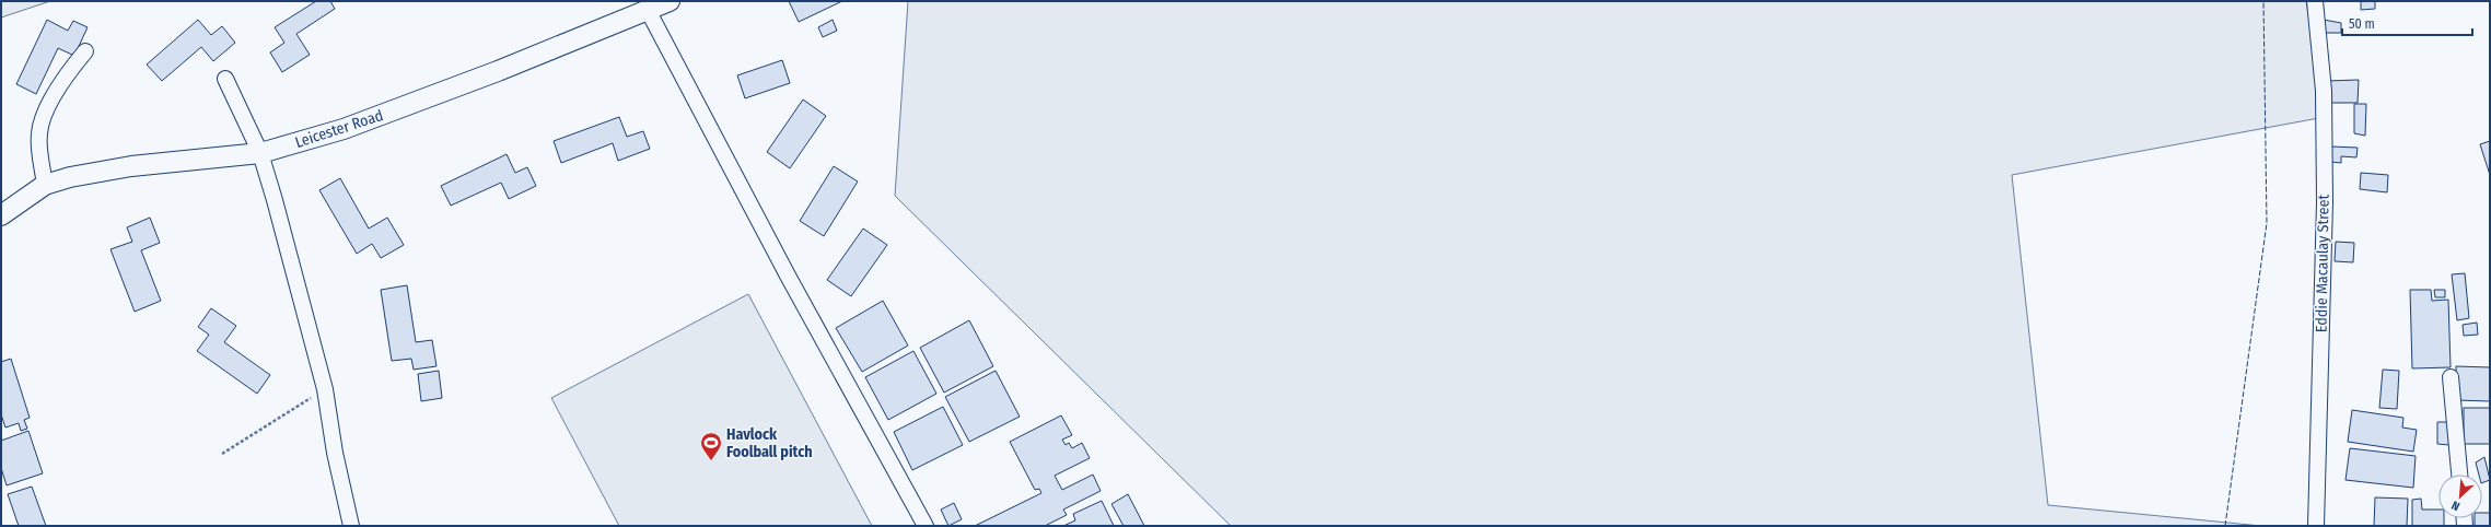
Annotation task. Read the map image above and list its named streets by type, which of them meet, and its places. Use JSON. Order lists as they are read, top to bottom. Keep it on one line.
{"streets":{"street":["Leicester Road","Eddie Macaulay Street"]},"places":{"sports":["Havlock Foolball pitch"]},"scale_bar":"50 m","north":"bottom left"}
